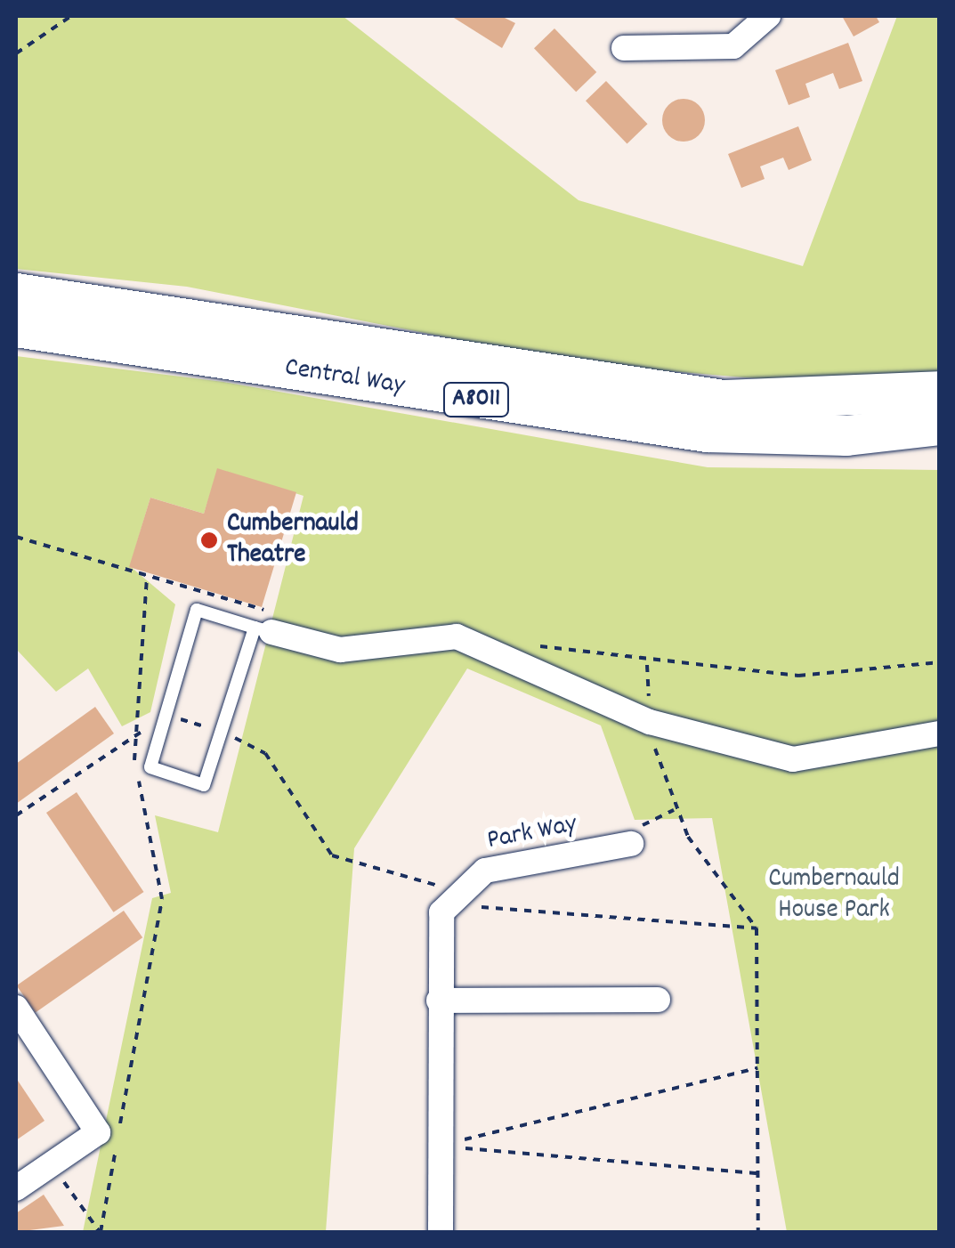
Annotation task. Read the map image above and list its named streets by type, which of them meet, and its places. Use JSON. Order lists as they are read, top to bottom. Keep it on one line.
{"streets":{"main road":["Central Way","A8011"],"street":["Park Way"]},"parks":["Cumbernauld House Park"],"places":["Cumbernauld Theatre"]}
